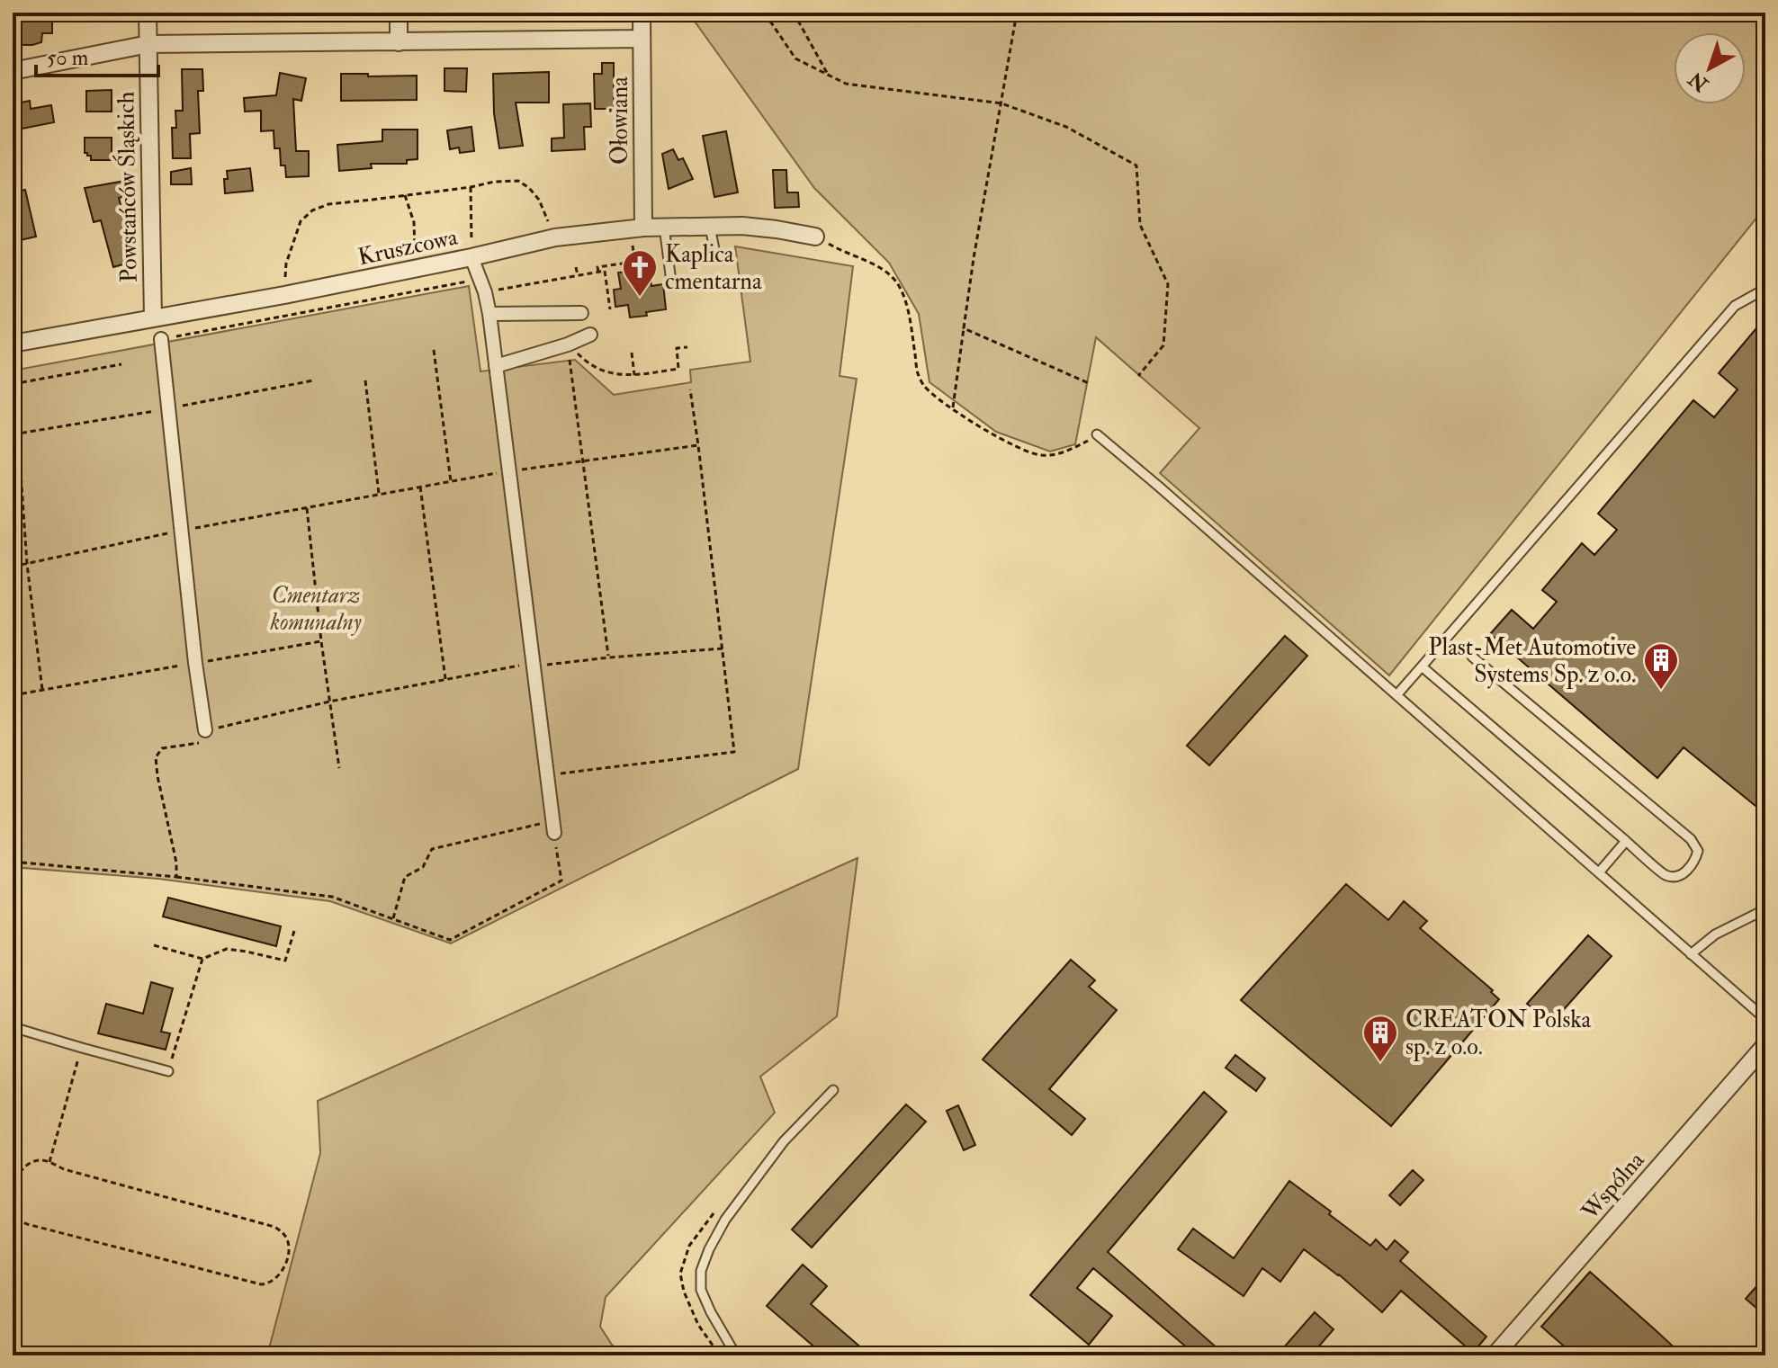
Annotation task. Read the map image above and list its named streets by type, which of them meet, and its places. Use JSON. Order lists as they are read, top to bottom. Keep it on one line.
{"streets":{"street":["Ołowiana","Powstańców Śląskich","Kruszcowa","Wspólna"]},"crossings":[["Ołowiana","Kruszcowa"],["Powstańców Śląskich","Kruszcowa"]],"parks":["Cmentarz komunalny"],"places":{"church":["Kaplica cmentarna"],"building":["Plast-Met Automotive Systems Sp. z o.o.","CREATON Polska sp. z o.o."]},"scale_bar":"50 m","north":"bottom left"}
